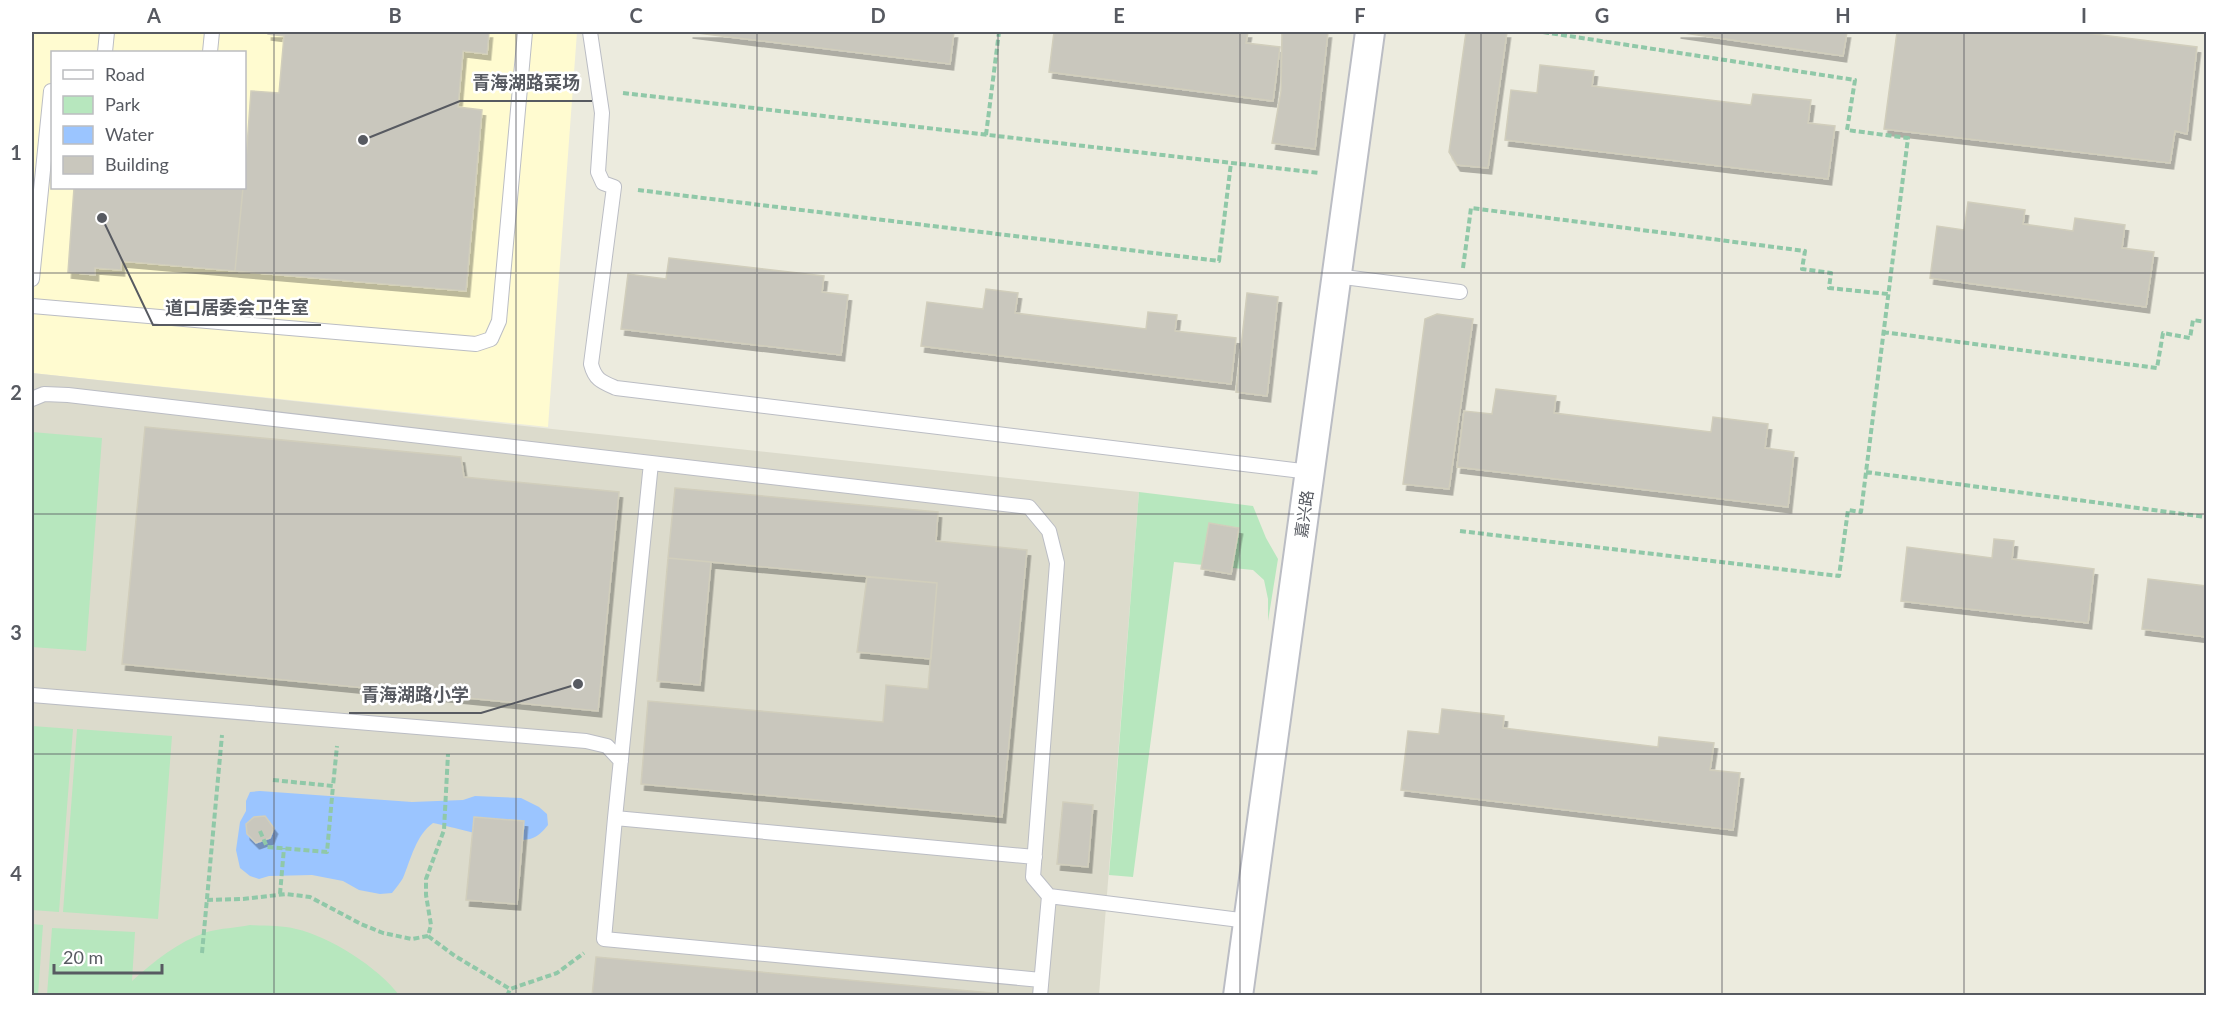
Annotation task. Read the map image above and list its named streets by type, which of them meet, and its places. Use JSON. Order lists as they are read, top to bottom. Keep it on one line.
{"streets":{"street":["嘉兴路"]},"places":["青海湖路菜场","道口居委会卫生室","青海湖路小学"],"legend":["Road","Park","Water","Building"],"scale_bar":"20 m","grid":{"columns":["A","B","C","D","E","F","G","H","I"],"rows":["1","2","3","4"]}}
